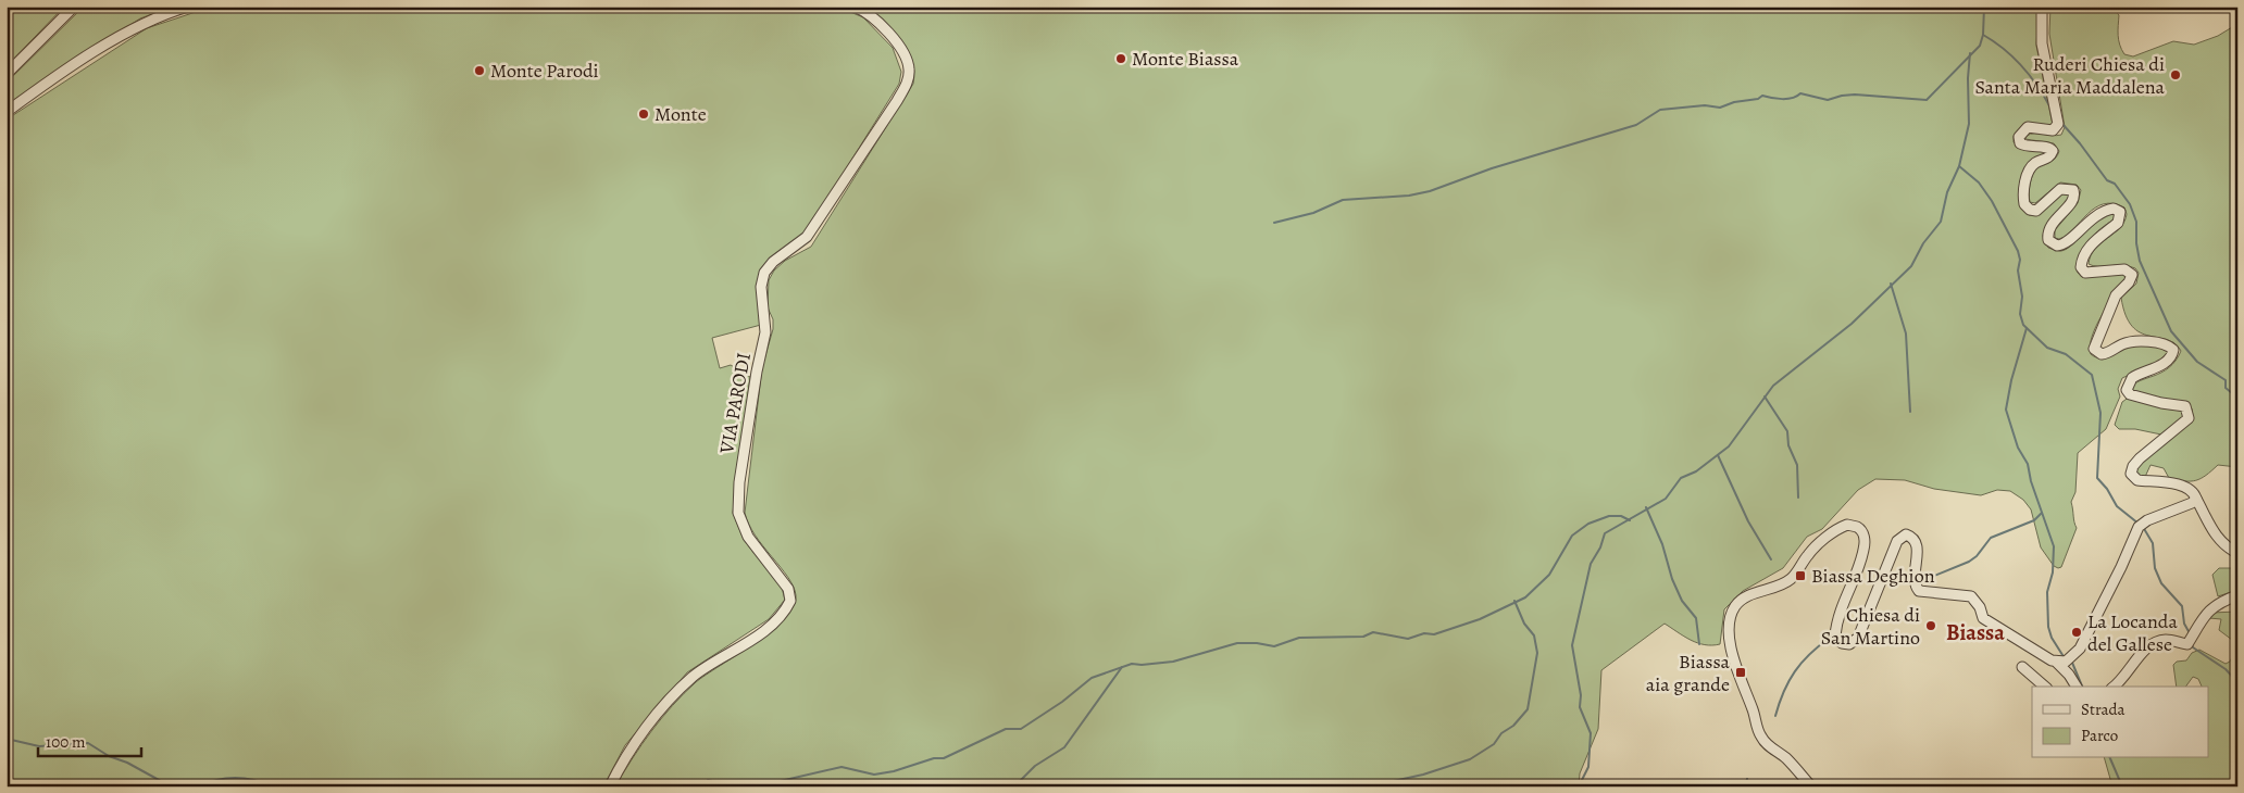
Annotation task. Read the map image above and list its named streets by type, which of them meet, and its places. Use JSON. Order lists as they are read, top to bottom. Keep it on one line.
{"streets":{"street":["VIA PARODI"]},"districts":["Biassa"],"places":{"other":["Monte Biassa","Monte Parodi","Ruderi Chiesa di Santa Maria Maddalena","Monte","Chiesa di San Martino","La Locanda del Gallese"],"transit":["Biassa Deghion","Biassa aia grande"]},"legend":["Strada","Parco"],"scale_bar":"100 m"}
